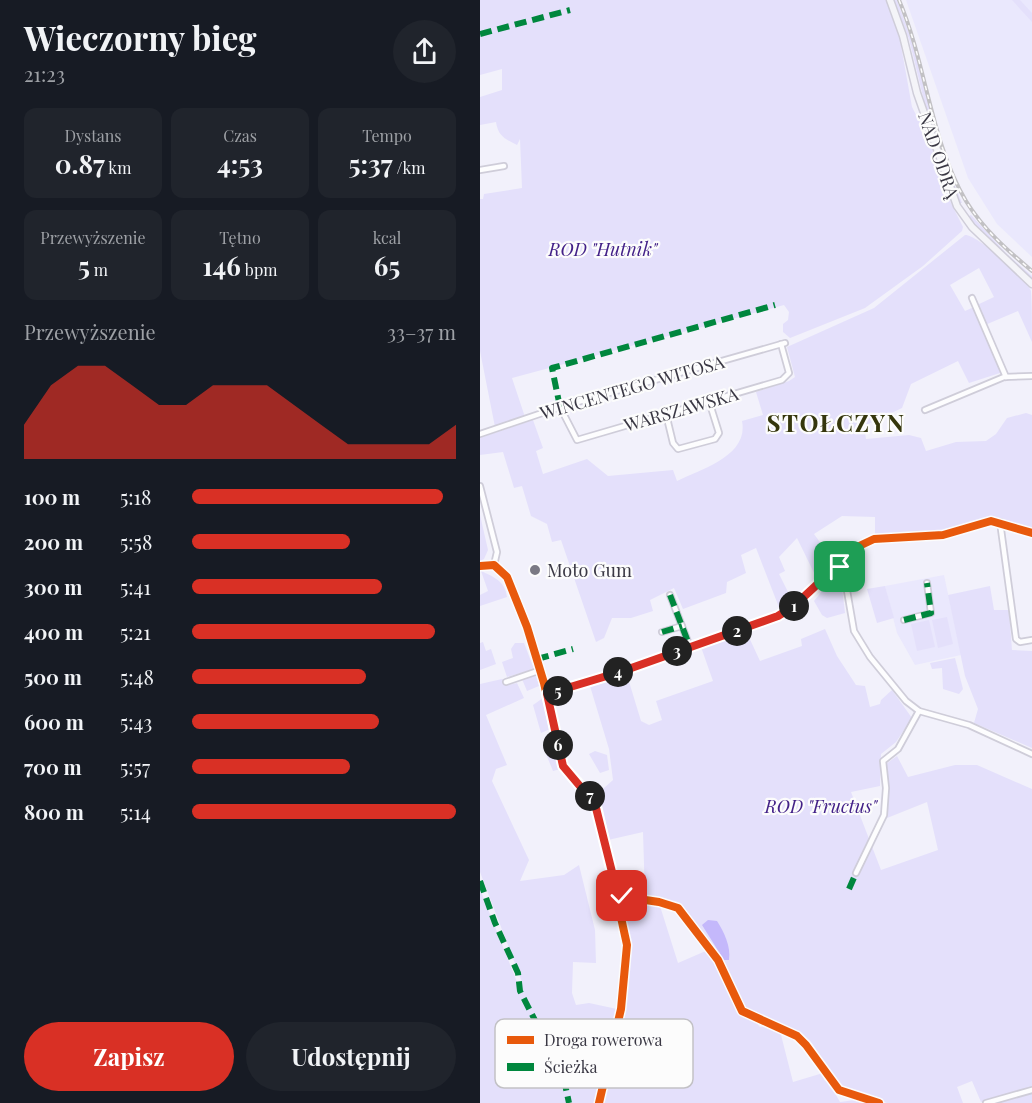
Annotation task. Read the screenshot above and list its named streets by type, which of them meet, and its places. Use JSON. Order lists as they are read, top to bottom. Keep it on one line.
{"streets":{"street":["NAD ODRĄ","WINCENTEGO WITOSA","WARSZAWSKA"]},"crossings":[["WINCENTEGO WITOSA","WARSZAWSKA"]],"districts":["STOŁCZYN"],"parks":["ROD \"Hutnik\"","ROD \"Fructus\""],"places":["Moto Gum"],"legend":["Droga rowerowa","Ścieżka"],"page":{"heading":["Wieczorny bieg","21:23"],"stats":[["Dystans","0.87 km"],["Czas","4:53"],["Tempo","5:37 /km"],["Przewyższenie","5 m"],["Tętno","146 bpm"],["kcal","65"]],"chart":["Przewyższenie","33–37 m"],"list":[{"name":"100 m","note":"5:18"},{"name":"200 m","note":"5:58"},{"name":"300 m","note":"5:41"},{"name":"400 m","note":"5:21"},{"name":"500 m","note":"5:48"},{"name":"600 m","note":"5:43"},{"name":"700 m","note":"5:57"},{"name":"800 m","note":"5:14"}],"pins":["1","2","3","4","5","6","7"],"buttons":["Zapisz","Udostępnij"]}}
